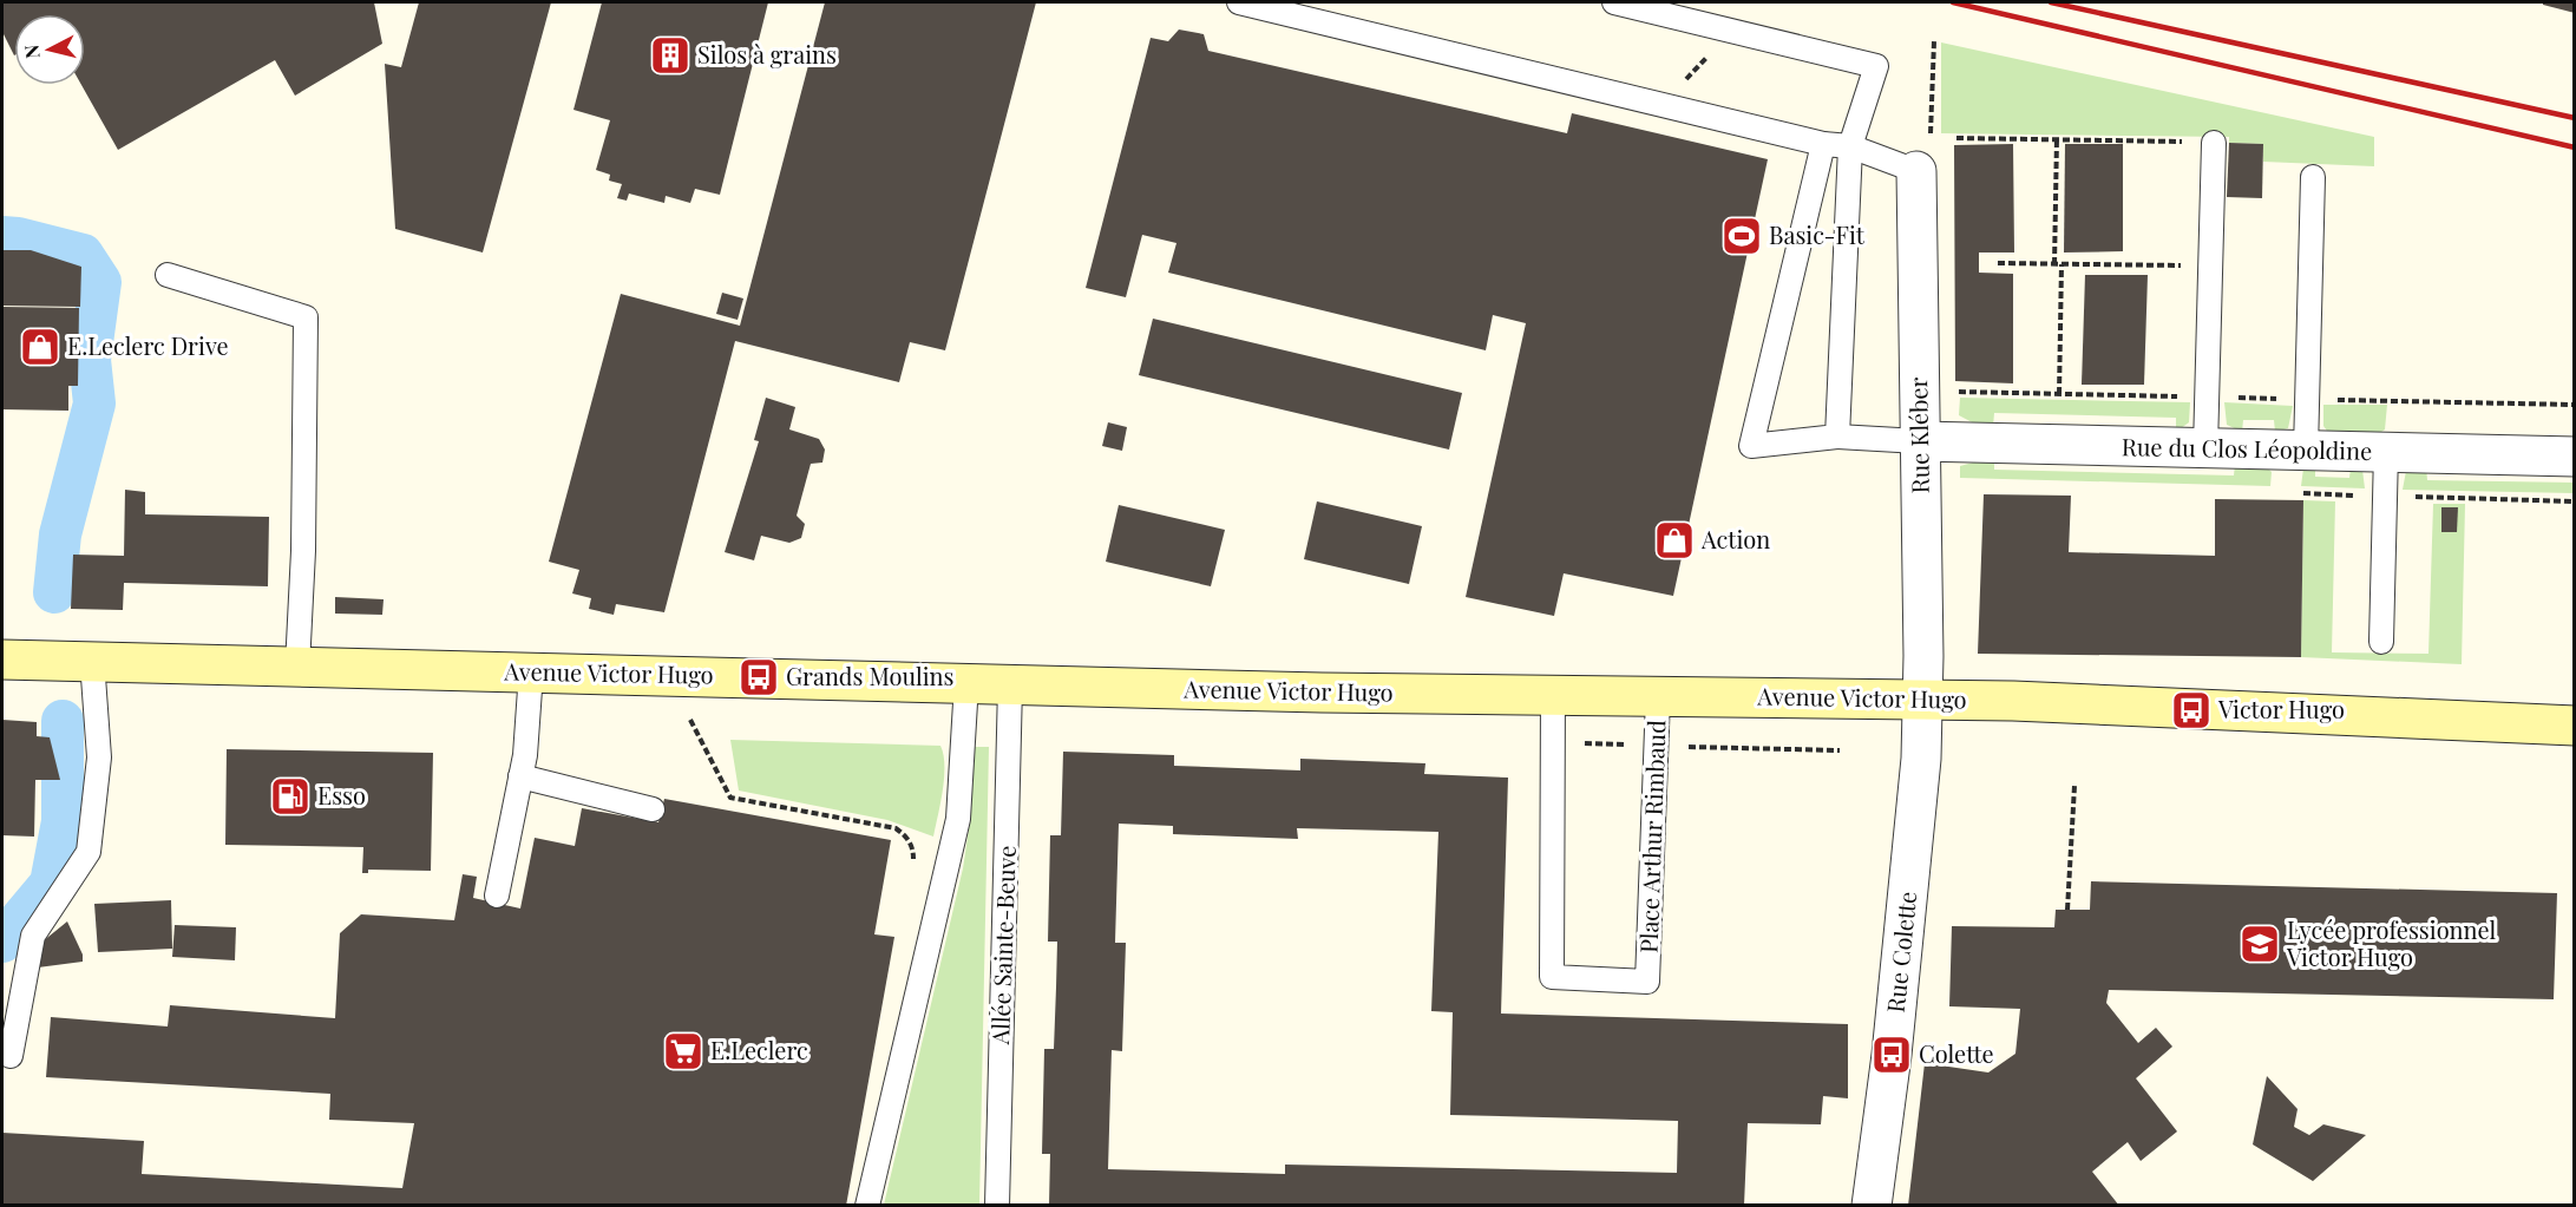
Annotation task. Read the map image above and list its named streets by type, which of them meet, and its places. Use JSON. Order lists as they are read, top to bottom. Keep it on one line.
{"streets":{"main road":["Avenue Victor Hugo"],"street":["Rue Kléber","Rue du Clos Léopoldine","Rue Colette"],"lane":["Place Arthur Rimbaud","Allée Sainte-Beuve"]},"crossings":[["Rue Kléber","Rue du Clos Léopoldine"],["Rue Kléber","Avenue Victor Hugo"],["Rue Kléber","Rue Colette"],["Avenue Victor Hugo","Place Arthur Rimbaud"],["Avenue Victor Hugo","Allée Sainte-Beuve"],["Avenue Victor Hugo","Rue Colette"]],"places":{"building":["Silos à grains"],"sports":["Basic-Fit"],"shop":["E.Leclerc Drive","Action"],"bus stop":["Grands Moulins","Victor Hugo","Colette"],"fuel station":["Esso"],"school or university":["Lycée professionnel Victor Hugo"],"supermarket":["E.Leclerc"]},"north":"left"}
